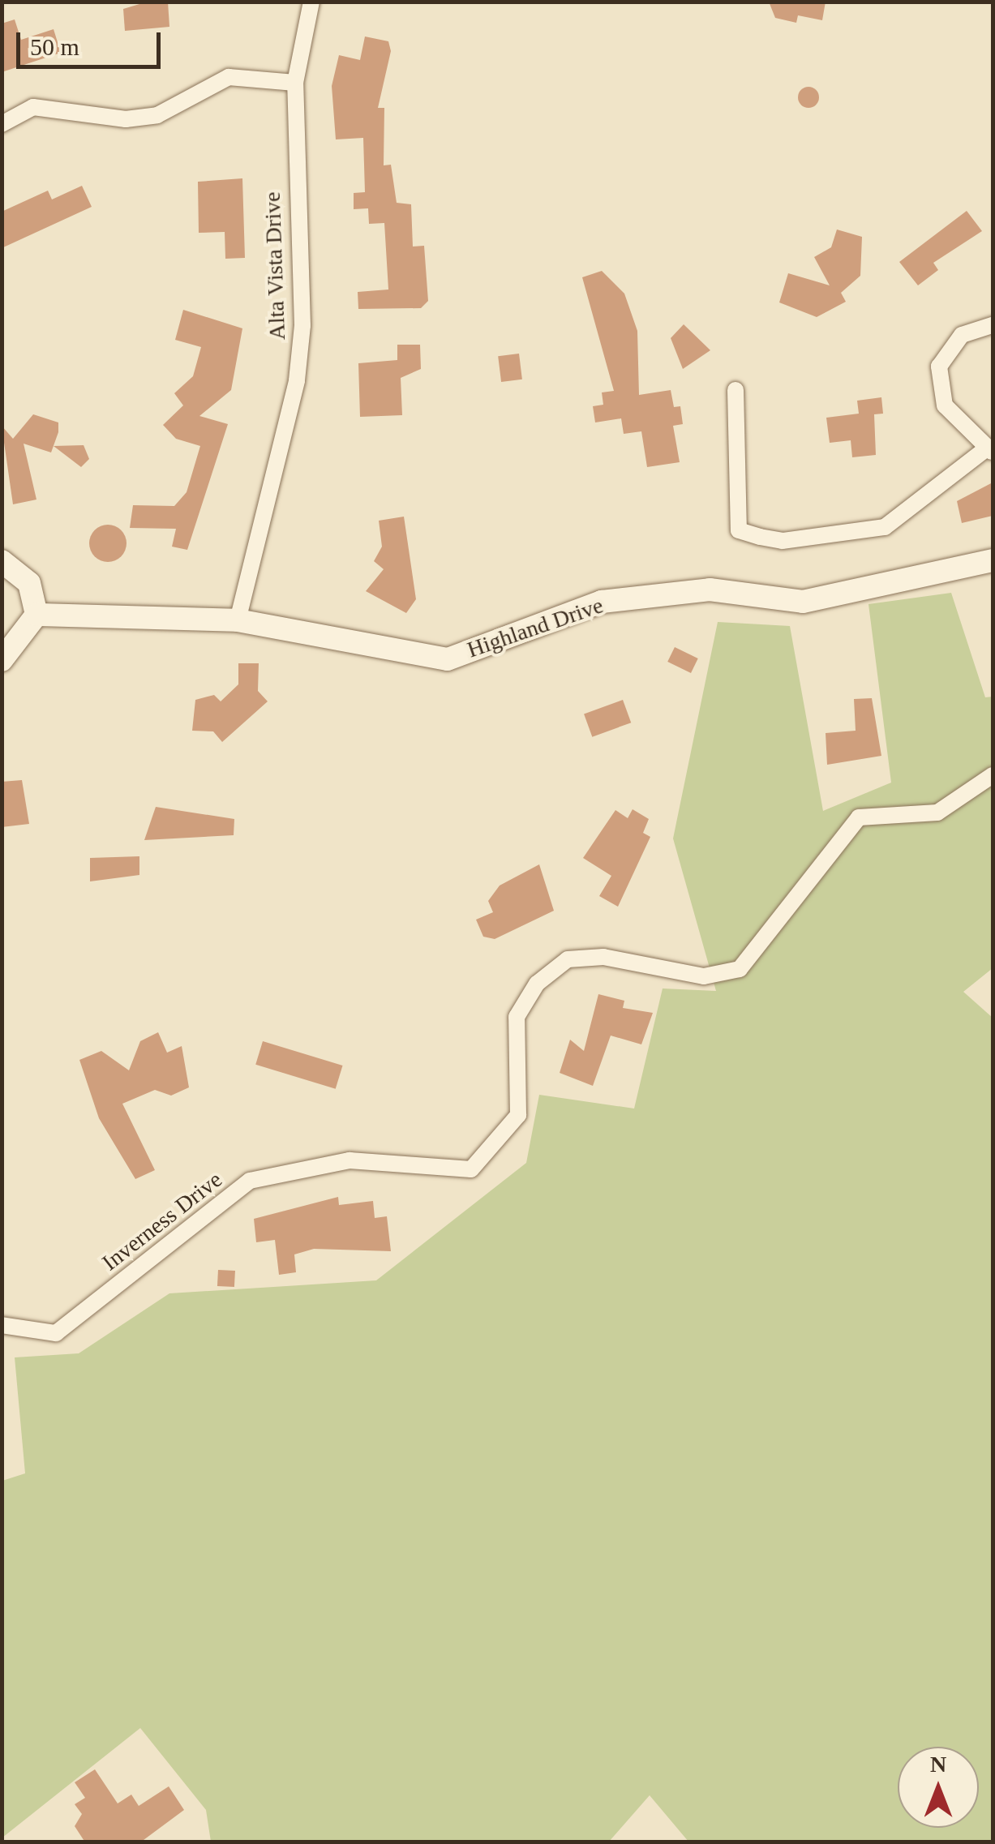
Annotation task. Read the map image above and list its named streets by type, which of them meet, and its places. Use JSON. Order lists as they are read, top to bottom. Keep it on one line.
{"streets":{"street":["Alta Vista Drive","Highland Drive","Inverness Drive"]},"crossings":[["Alta Vista Drive","Highland Drive"]],"scale_bar":"50 m","north":"top"}
